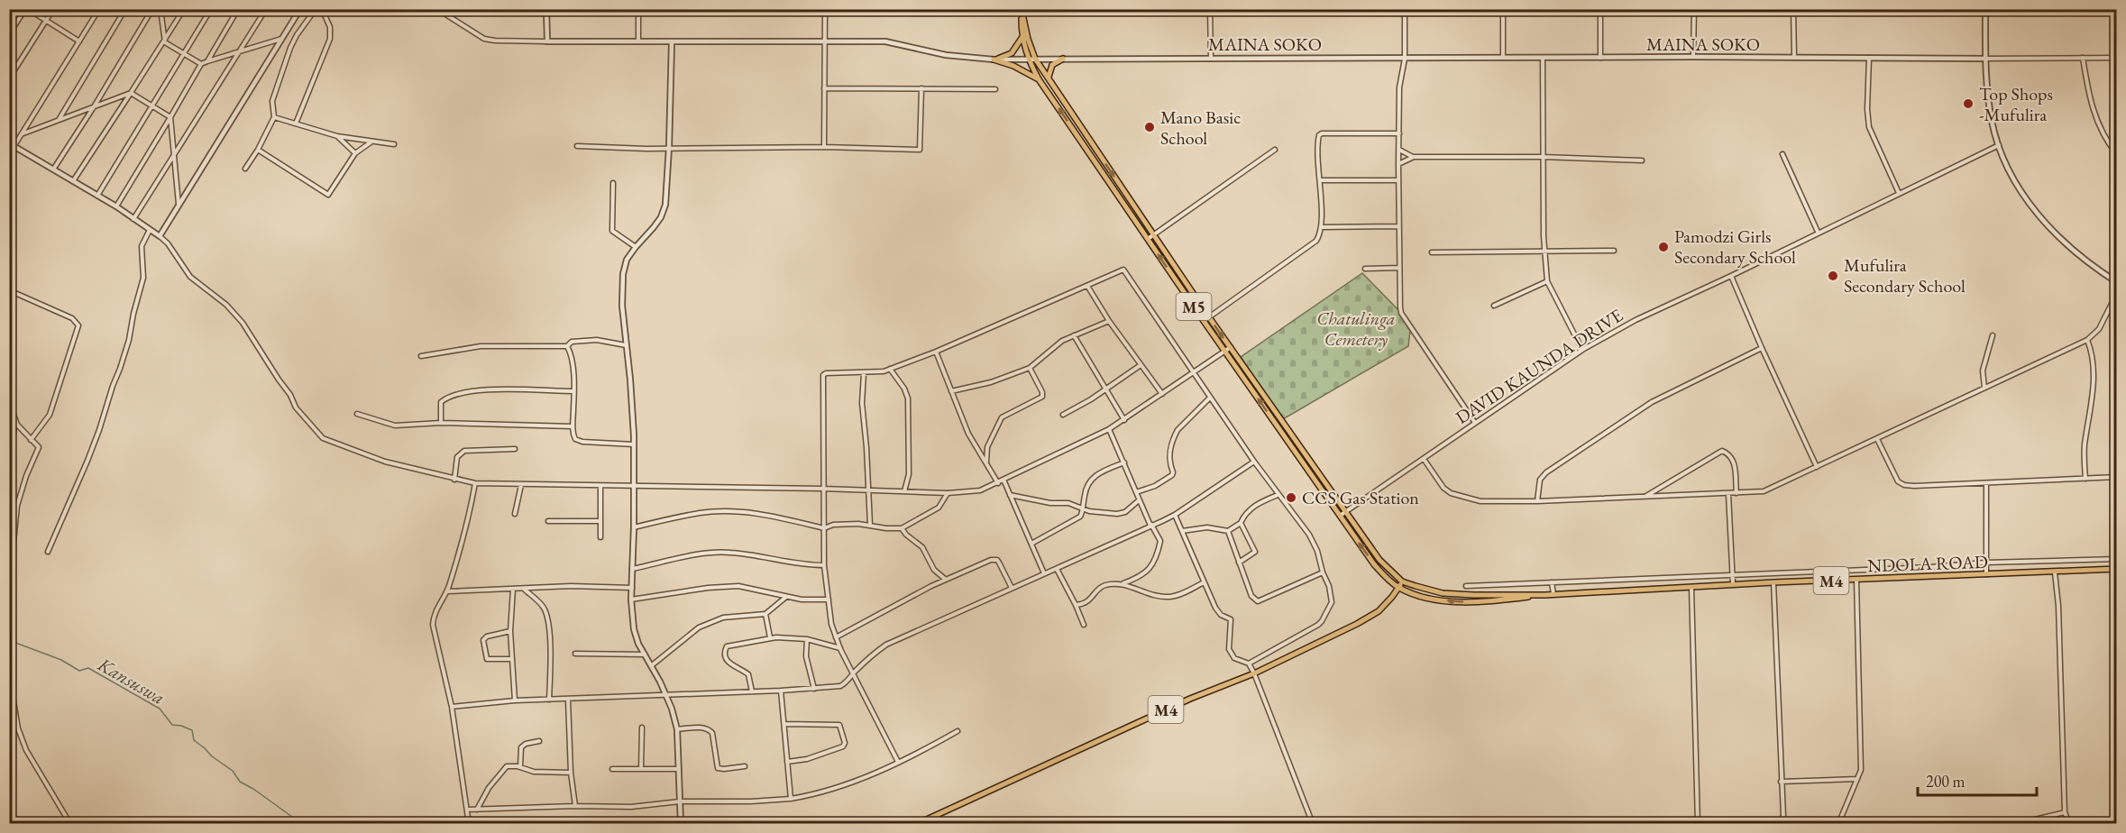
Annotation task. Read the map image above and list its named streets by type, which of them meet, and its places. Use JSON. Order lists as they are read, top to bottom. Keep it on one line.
{"streets":{"main road":["M5","NDOLA ROAD","M4"],"street":["MAINA SOKO","DAVID KAUNDA DRIVE"]},"crossings":[["MAINA SOKO","M5"],["M5","DAVID KAUNDA DRIVE"],["M5","M4"],["NDOLA ROAD","M4"]],"water":["Kansuswa"],"parks":["Chatulinga Cemetery"],"places":["Top Shops -Mufulira","Mano Basic School","Pamodzi Girls Secondary School","Mufulira Secondary School","CCS Gas Station"],"scale_bar":"200 m"}
